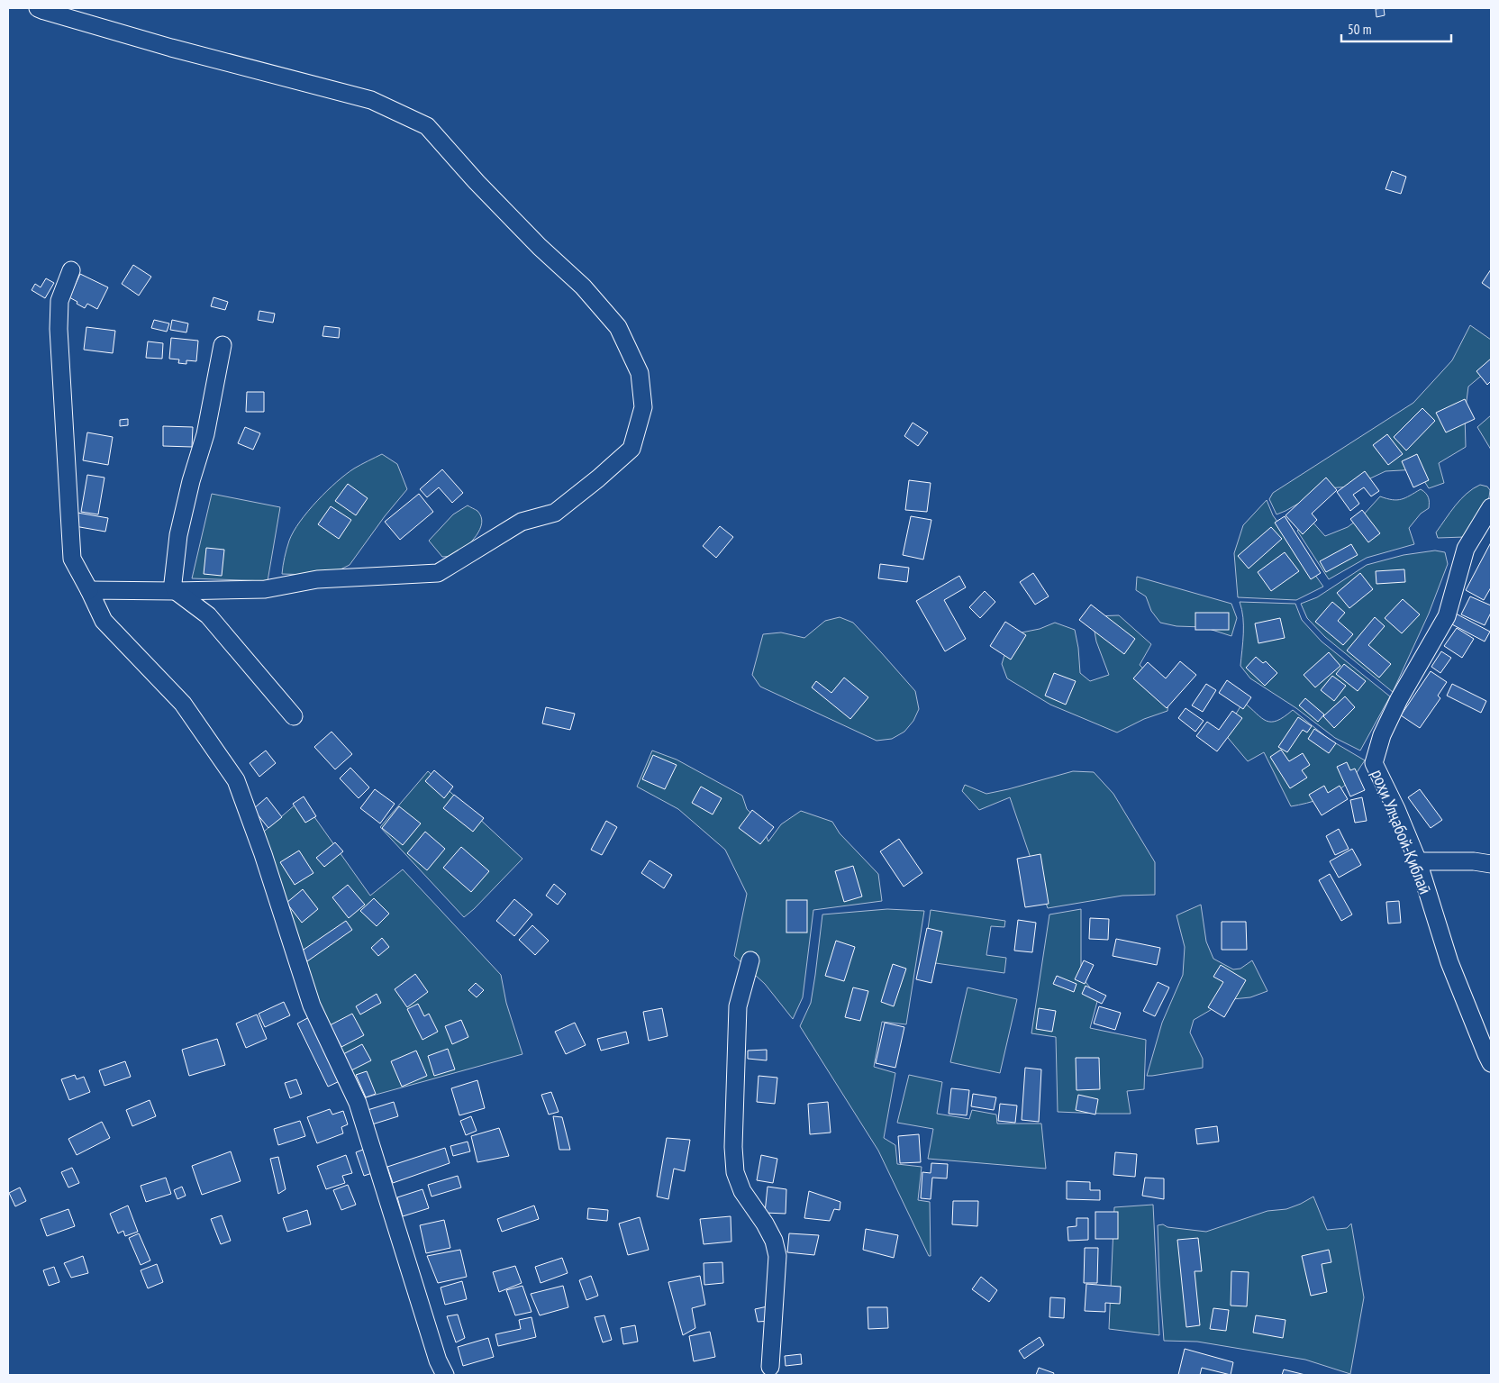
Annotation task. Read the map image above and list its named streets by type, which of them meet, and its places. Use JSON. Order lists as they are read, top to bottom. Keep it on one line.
{"streets":{"street":["роҳи Улҷабой-Қиблаӣ"]},"scale_bar":"50 m"}
